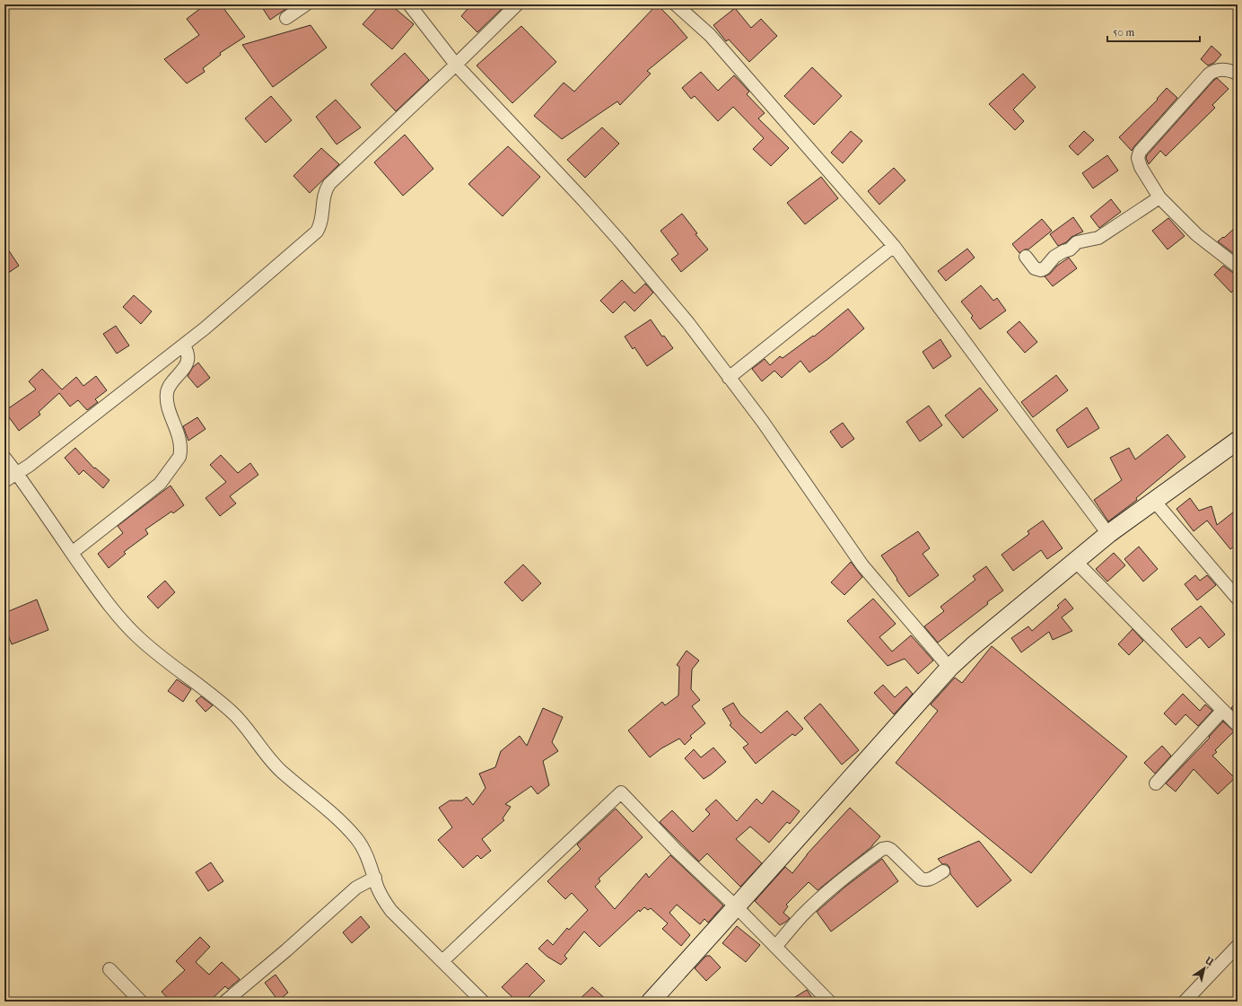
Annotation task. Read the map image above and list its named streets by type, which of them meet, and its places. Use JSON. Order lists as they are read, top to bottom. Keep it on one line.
{"scale_bar":"50 m","north":"top right"}
